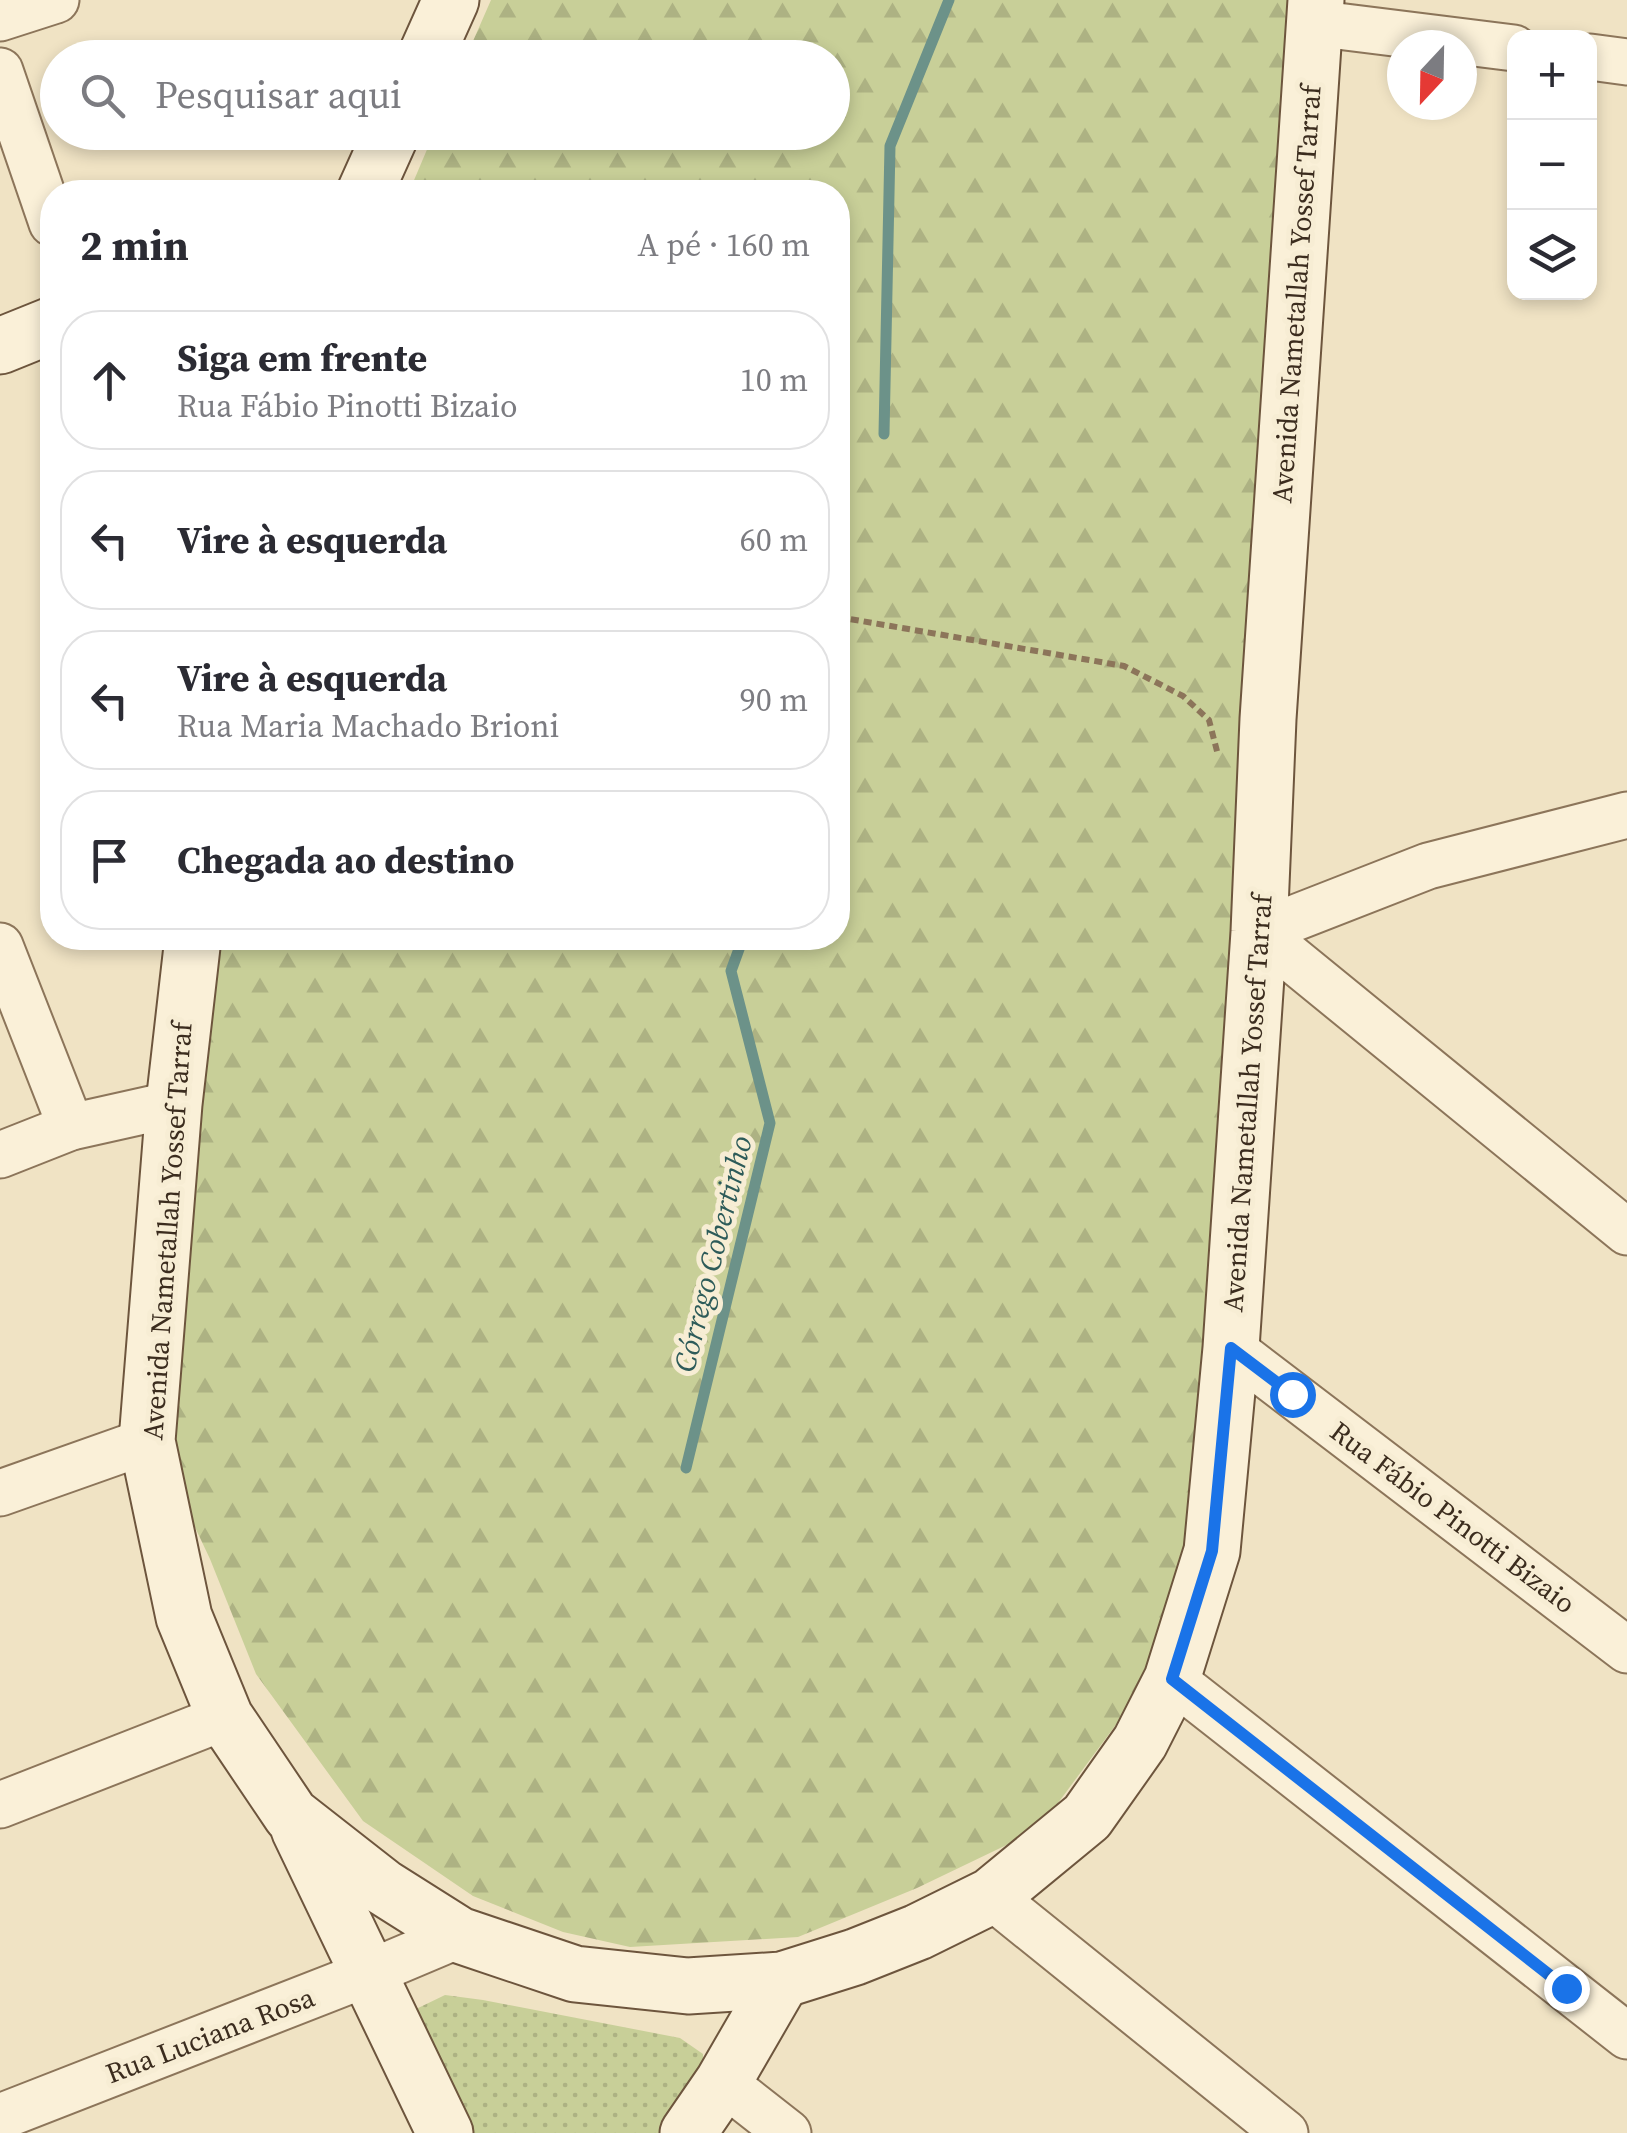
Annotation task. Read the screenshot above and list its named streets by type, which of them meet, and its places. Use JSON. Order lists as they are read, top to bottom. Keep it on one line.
{"streets":{"street":["Avenida Nametallah Yossef Tarraf","Rua Fábio Pinotti Bizaio","Rua Luciana Rosa"]},"crossings":[["Avenida Nametallah Yossef Tarraf","Rua Fábio Pinotti Bizaio"],["Avenida Nametallah Yossef Tarraf","Rua Luciana Rosa"]],"water":["Córrego Cobertinho"],"north":"bottom","page":{"map_buttons":["+","−"],"search":"Pesquisar aqui","heading":["2 min","A pé · 160 m"],"list":[["Siga em frente","Rua Fábio Pinotti Bizaio","10 m"],["Vire à esquerda","60 m"],["Vire à esquerda","Rua Maria Machado Brioni","90 m"],"Chegada ao destino"]}}
